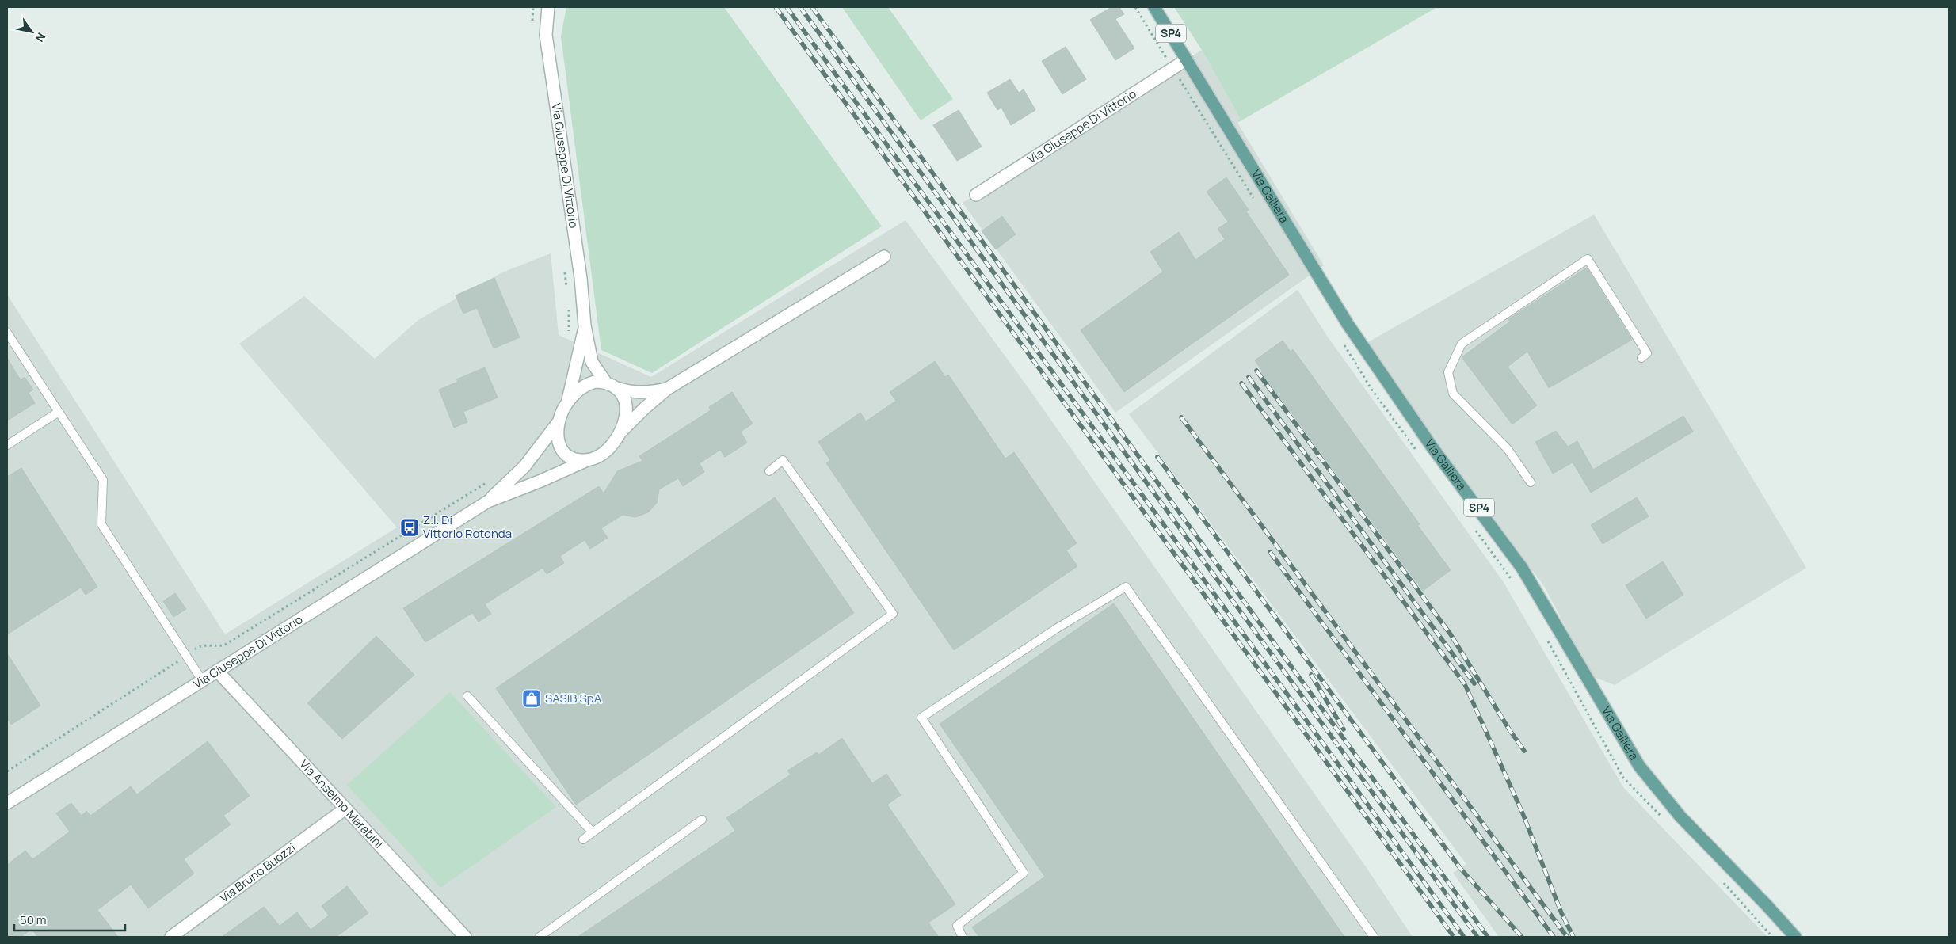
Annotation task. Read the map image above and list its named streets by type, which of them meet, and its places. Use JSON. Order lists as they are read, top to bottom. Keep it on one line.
{"streets":{"main road":["SP4","Via Galliera"],"street":["Via Giuseppe Di Vittorio","Via Anselmo Marabini","Via Bruno Buozzi"]},"crossings":[["Via Giuseppe Di Vittorio","Via Galliera"],["Via Giuseppe Di Vittorio","Via Anselmo Marabini"],["Via Anselmo Marabini","Via Bruno Buozzi"]],"places":{"bus stop":["Z.I. Di Vittorio Rotonda"],"shop":["SASIB SpA"]},"scale_bar":"50 m","north":"bottom right"}
